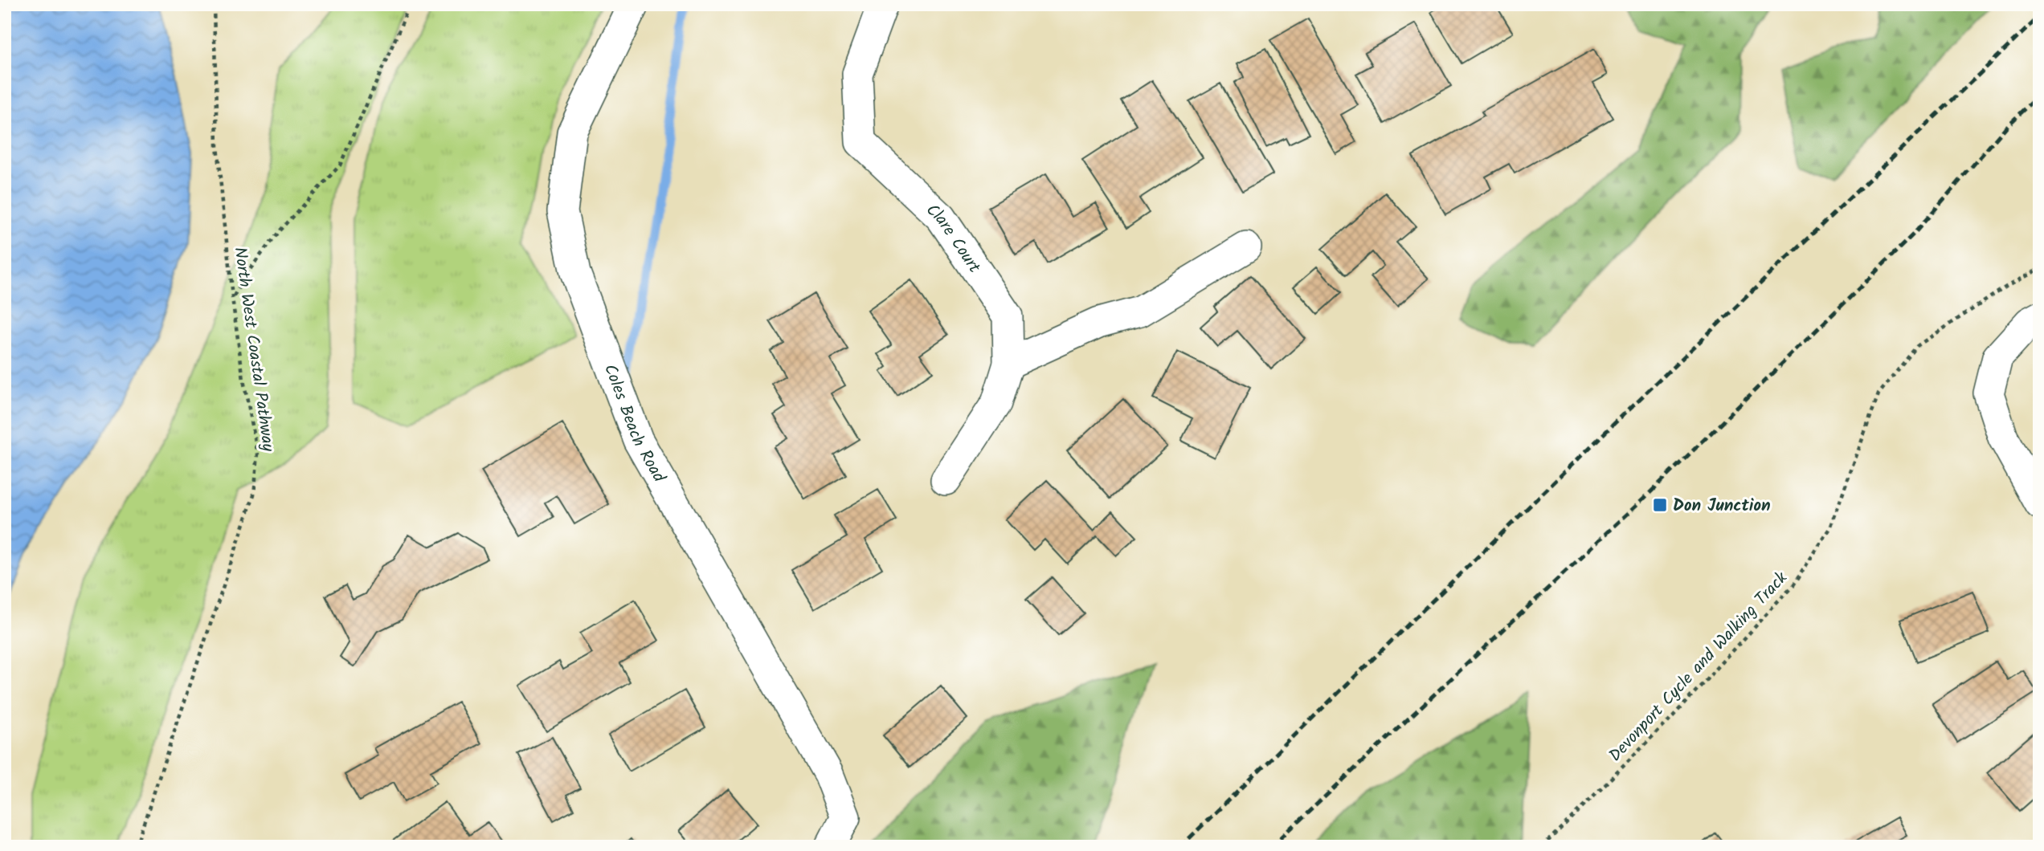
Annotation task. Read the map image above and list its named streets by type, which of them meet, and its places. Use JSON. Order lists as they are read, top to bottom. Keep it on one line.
{"streets":{"street":["Clare Court","Coles Beach Road"],"path":["North West Coastal Pathway","Devonport Cycle and Walking Track"]},"places":{"transit":["Don Junction"]}}
